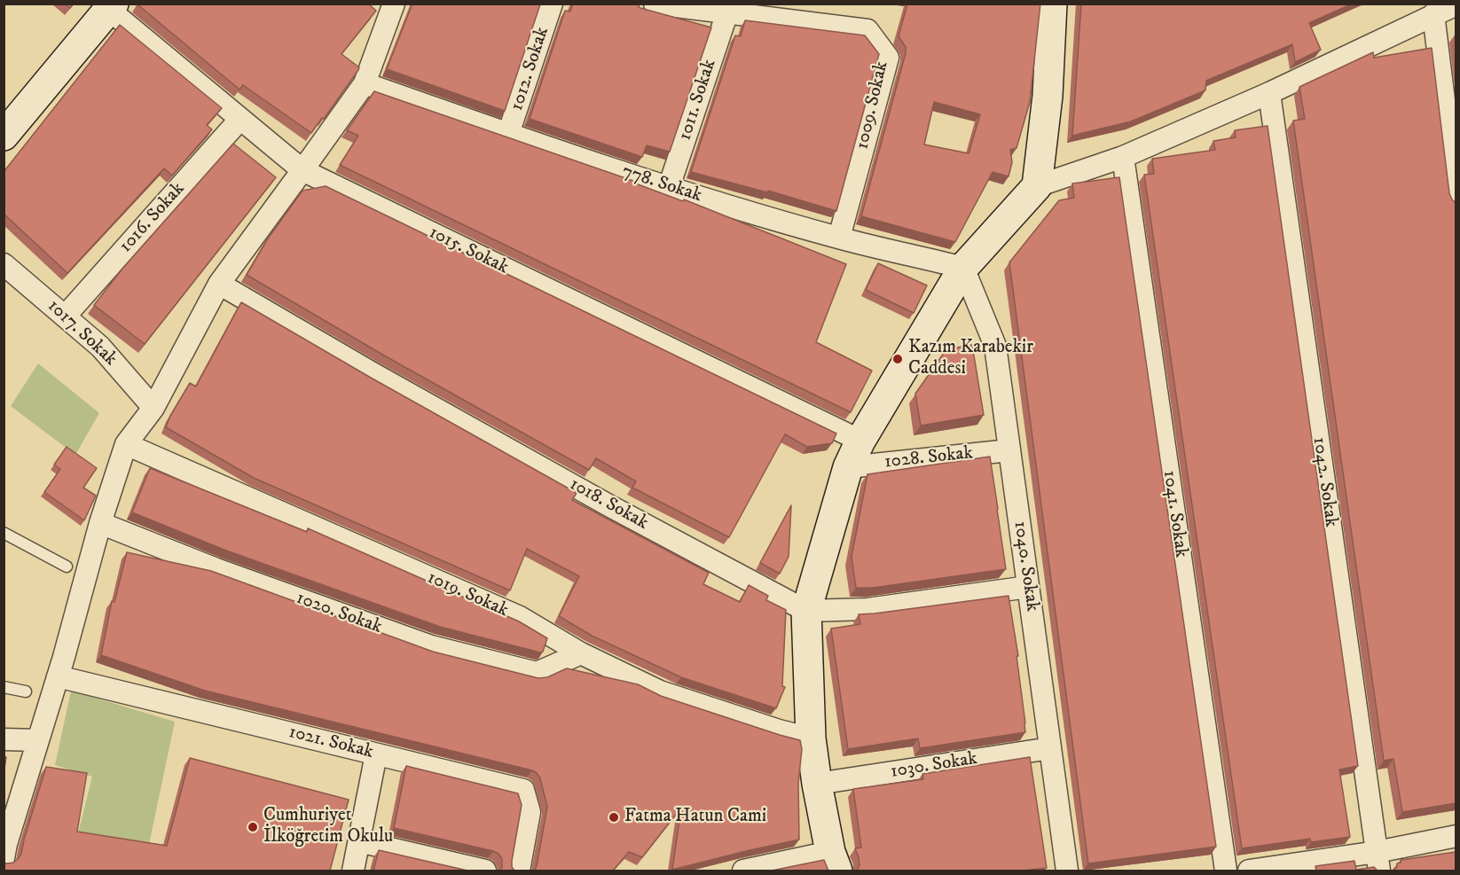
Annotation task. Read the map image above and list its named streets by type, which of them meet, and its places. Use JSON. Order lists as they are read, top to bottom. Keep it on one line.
{"streets":{"street":["1012. Sokak","1011. Sokak","1009. Sokak","778. Sokak","1016. Sokak","1015. Sokak","1017. Sokak","1028. Sokak","1042. Sokak","1018. Sokak","1041. Sokak","1040. Sokak","1019. Sokak","1020. Sokak","1021. Sokak","1030. Sokak"]},"crossings":[["1012. Sokak","778. Sokak"],["1011. Sokak","1009. Sokak"],["1011. Sokak","778. Sokak"],["1009. Sokak","778. Sokak"],["778. Sokak","1040. Sokak"],["1016. Sokak","1015. Sokak"],["1016. Sokak","1017. Sokak"],["1028. Sokak","1040. Sokak"],["1018. Sokak","1040. Sokak"],["1040. Sokak","1030. Sokak"],["1019. Sokak","1020. Sokak"]],"places":["Kazım Karabekir Caddesi","Fatma Hatun Cami","Cumhuriyet İlköğretim Okulu"]}
